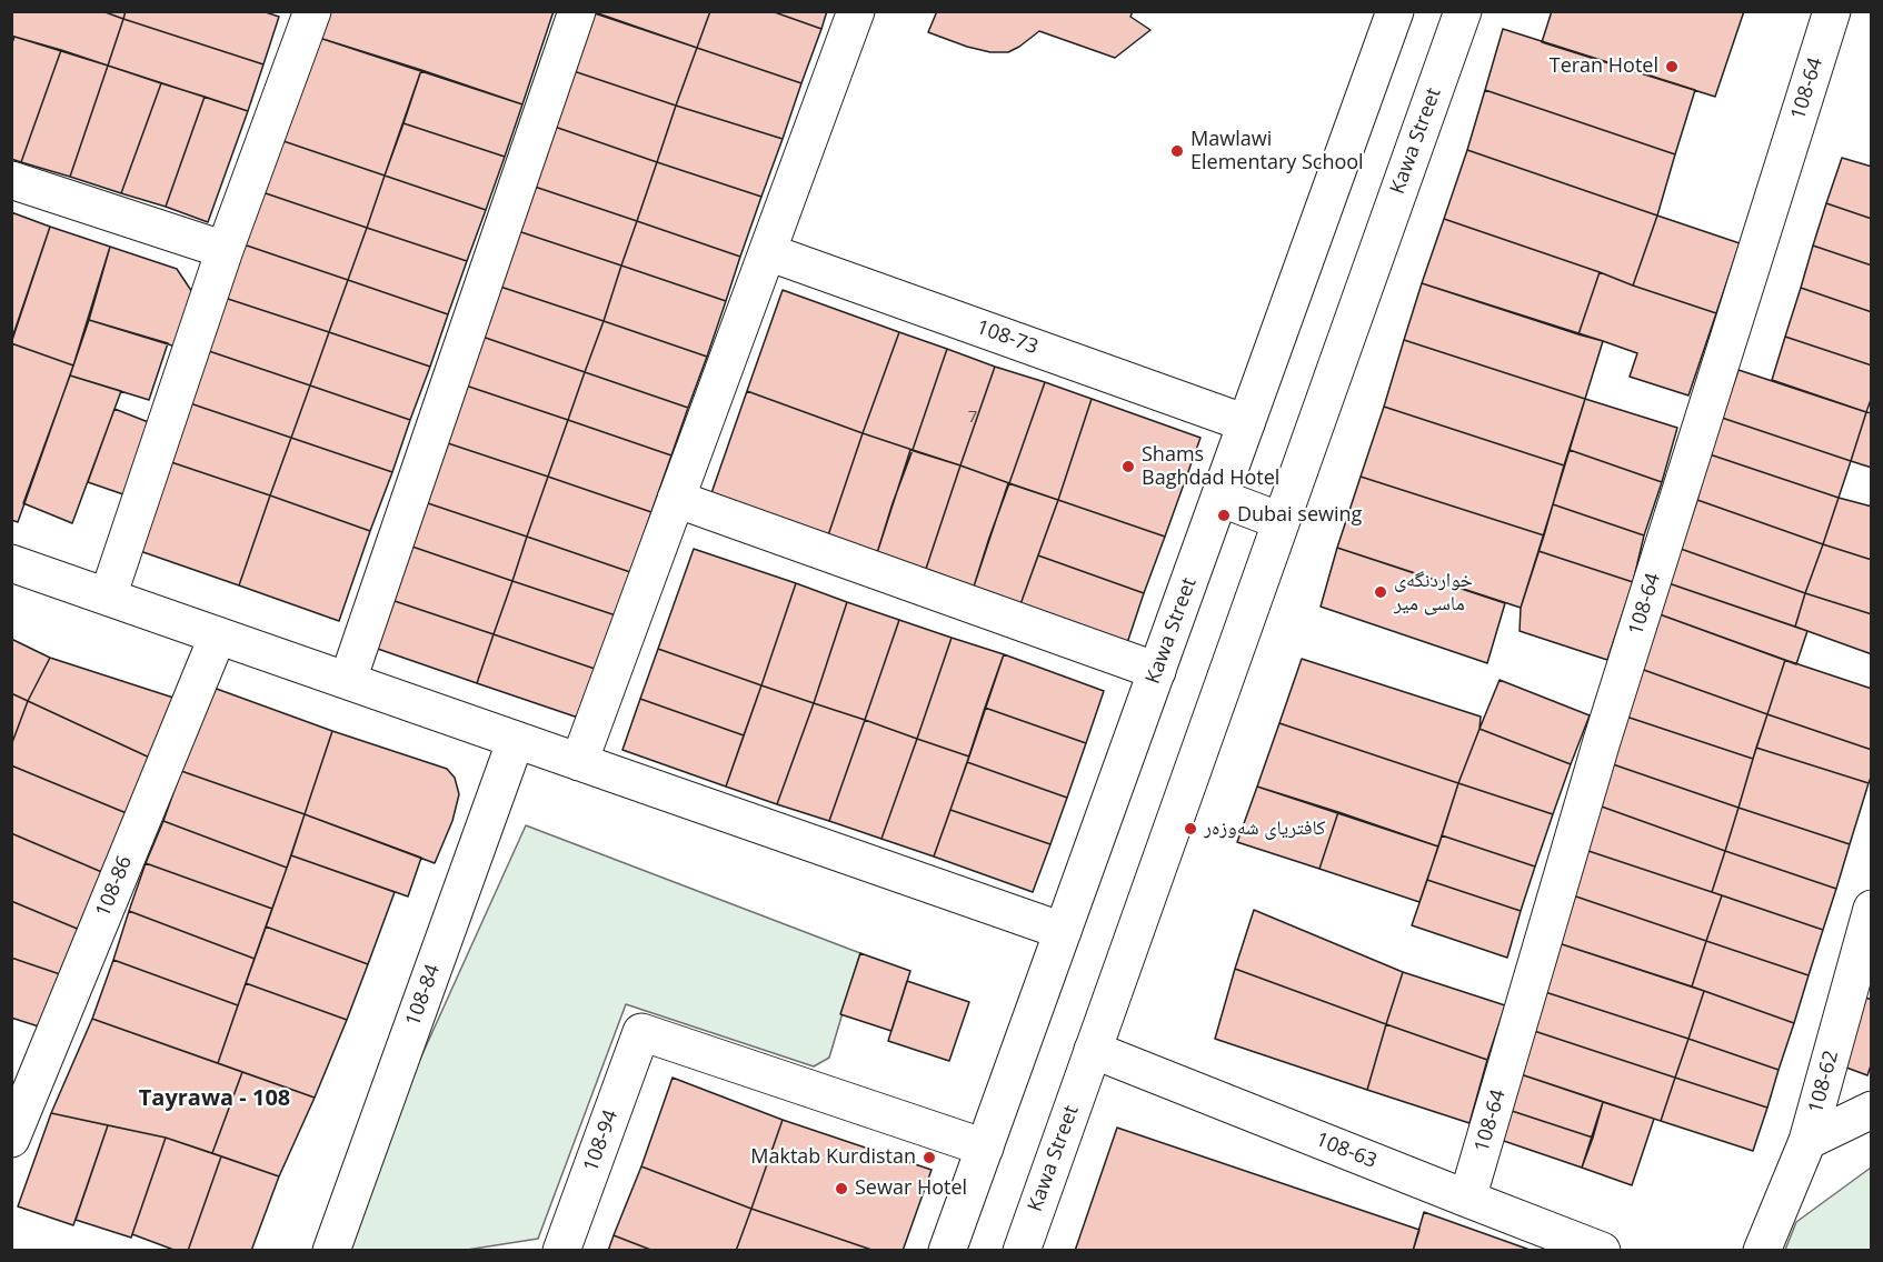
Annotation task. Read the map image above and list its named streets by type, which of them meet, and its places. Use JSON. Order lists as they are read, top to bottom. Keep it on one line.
{"streets":{"street":["108-64","Kawa Street","108-73","108-86","108-84","108-62","108-94","108-63"]},"crossings":[["108-64","108-63"],["Kawa Street","108-73"],["Kawa Street","108-94"],["Kawa Street","108-63"]],"districts":["Tayrawa - 108"],"places":["Teran Hotel","Mawlawi Elementary School","Shams Baghdad Hotel","Dubai sewing","خواردنگەی ماسی میر","کافتریای شەوزەر","Maktab Kurdistan","Sewar Hotel"],"house_numbers":["7"]}
